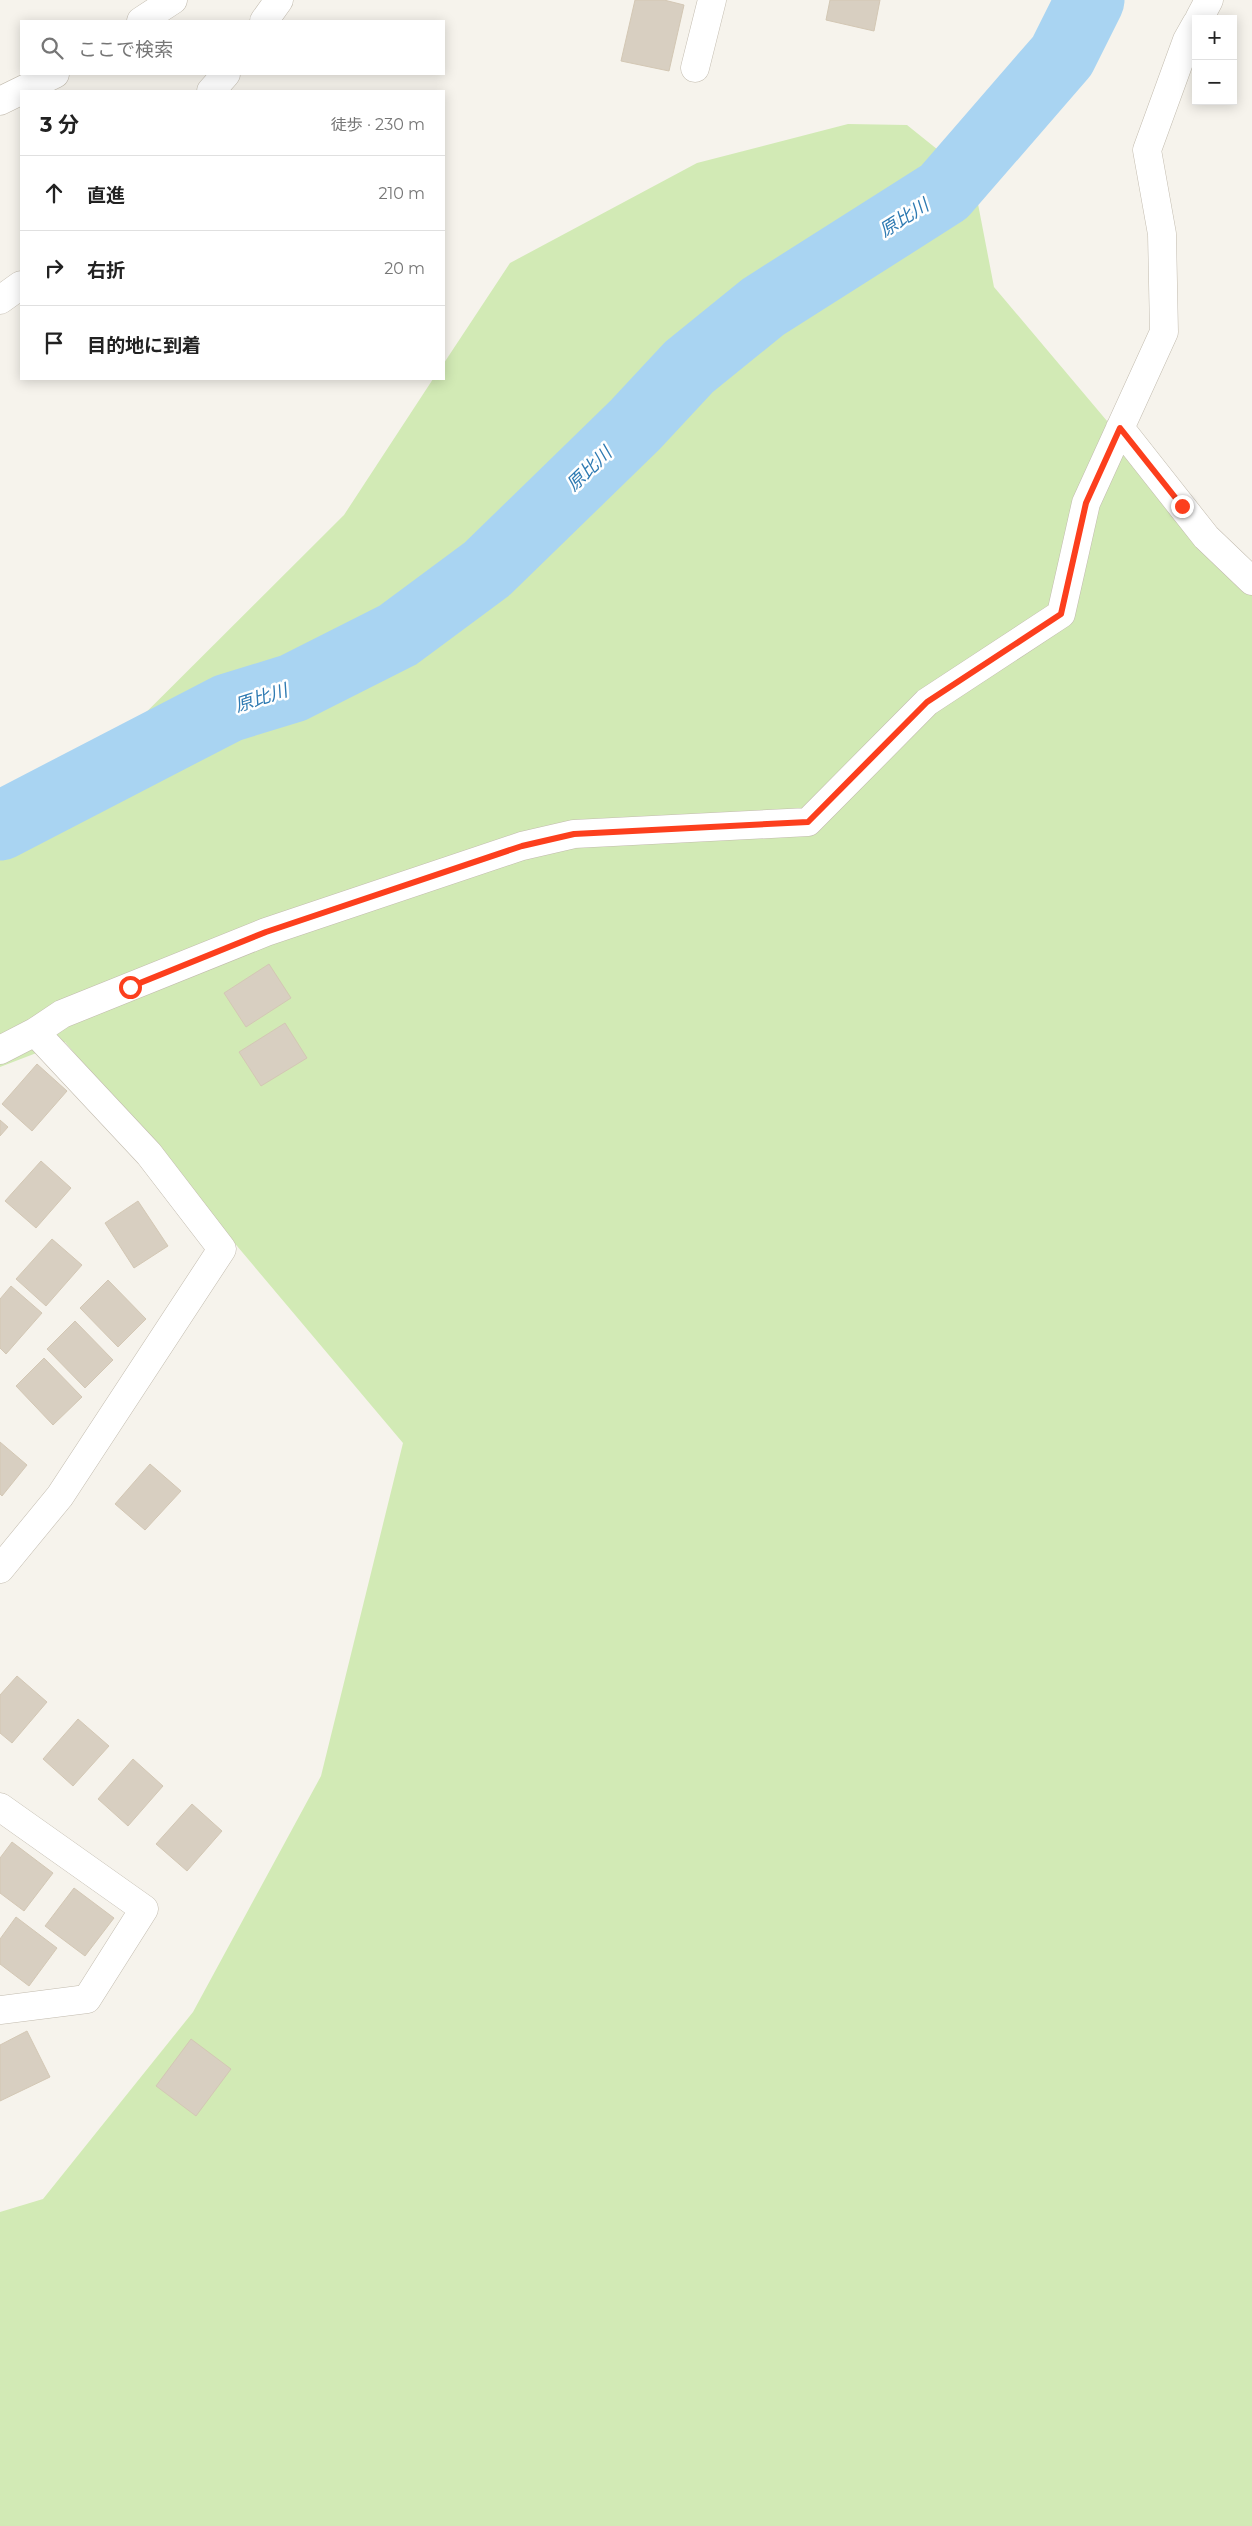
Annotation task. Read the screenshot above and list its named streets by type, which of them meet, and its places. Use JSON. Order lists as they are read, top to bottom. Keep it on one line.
{"water":["原比川"],"page":{"map_buttons":["+","−"],"search":"ここで検索","heading":["3 分","徒歩 · 230 m"],"list":[["直進","210 m"],["右折","20 m"],"目的地に到着"]}}
